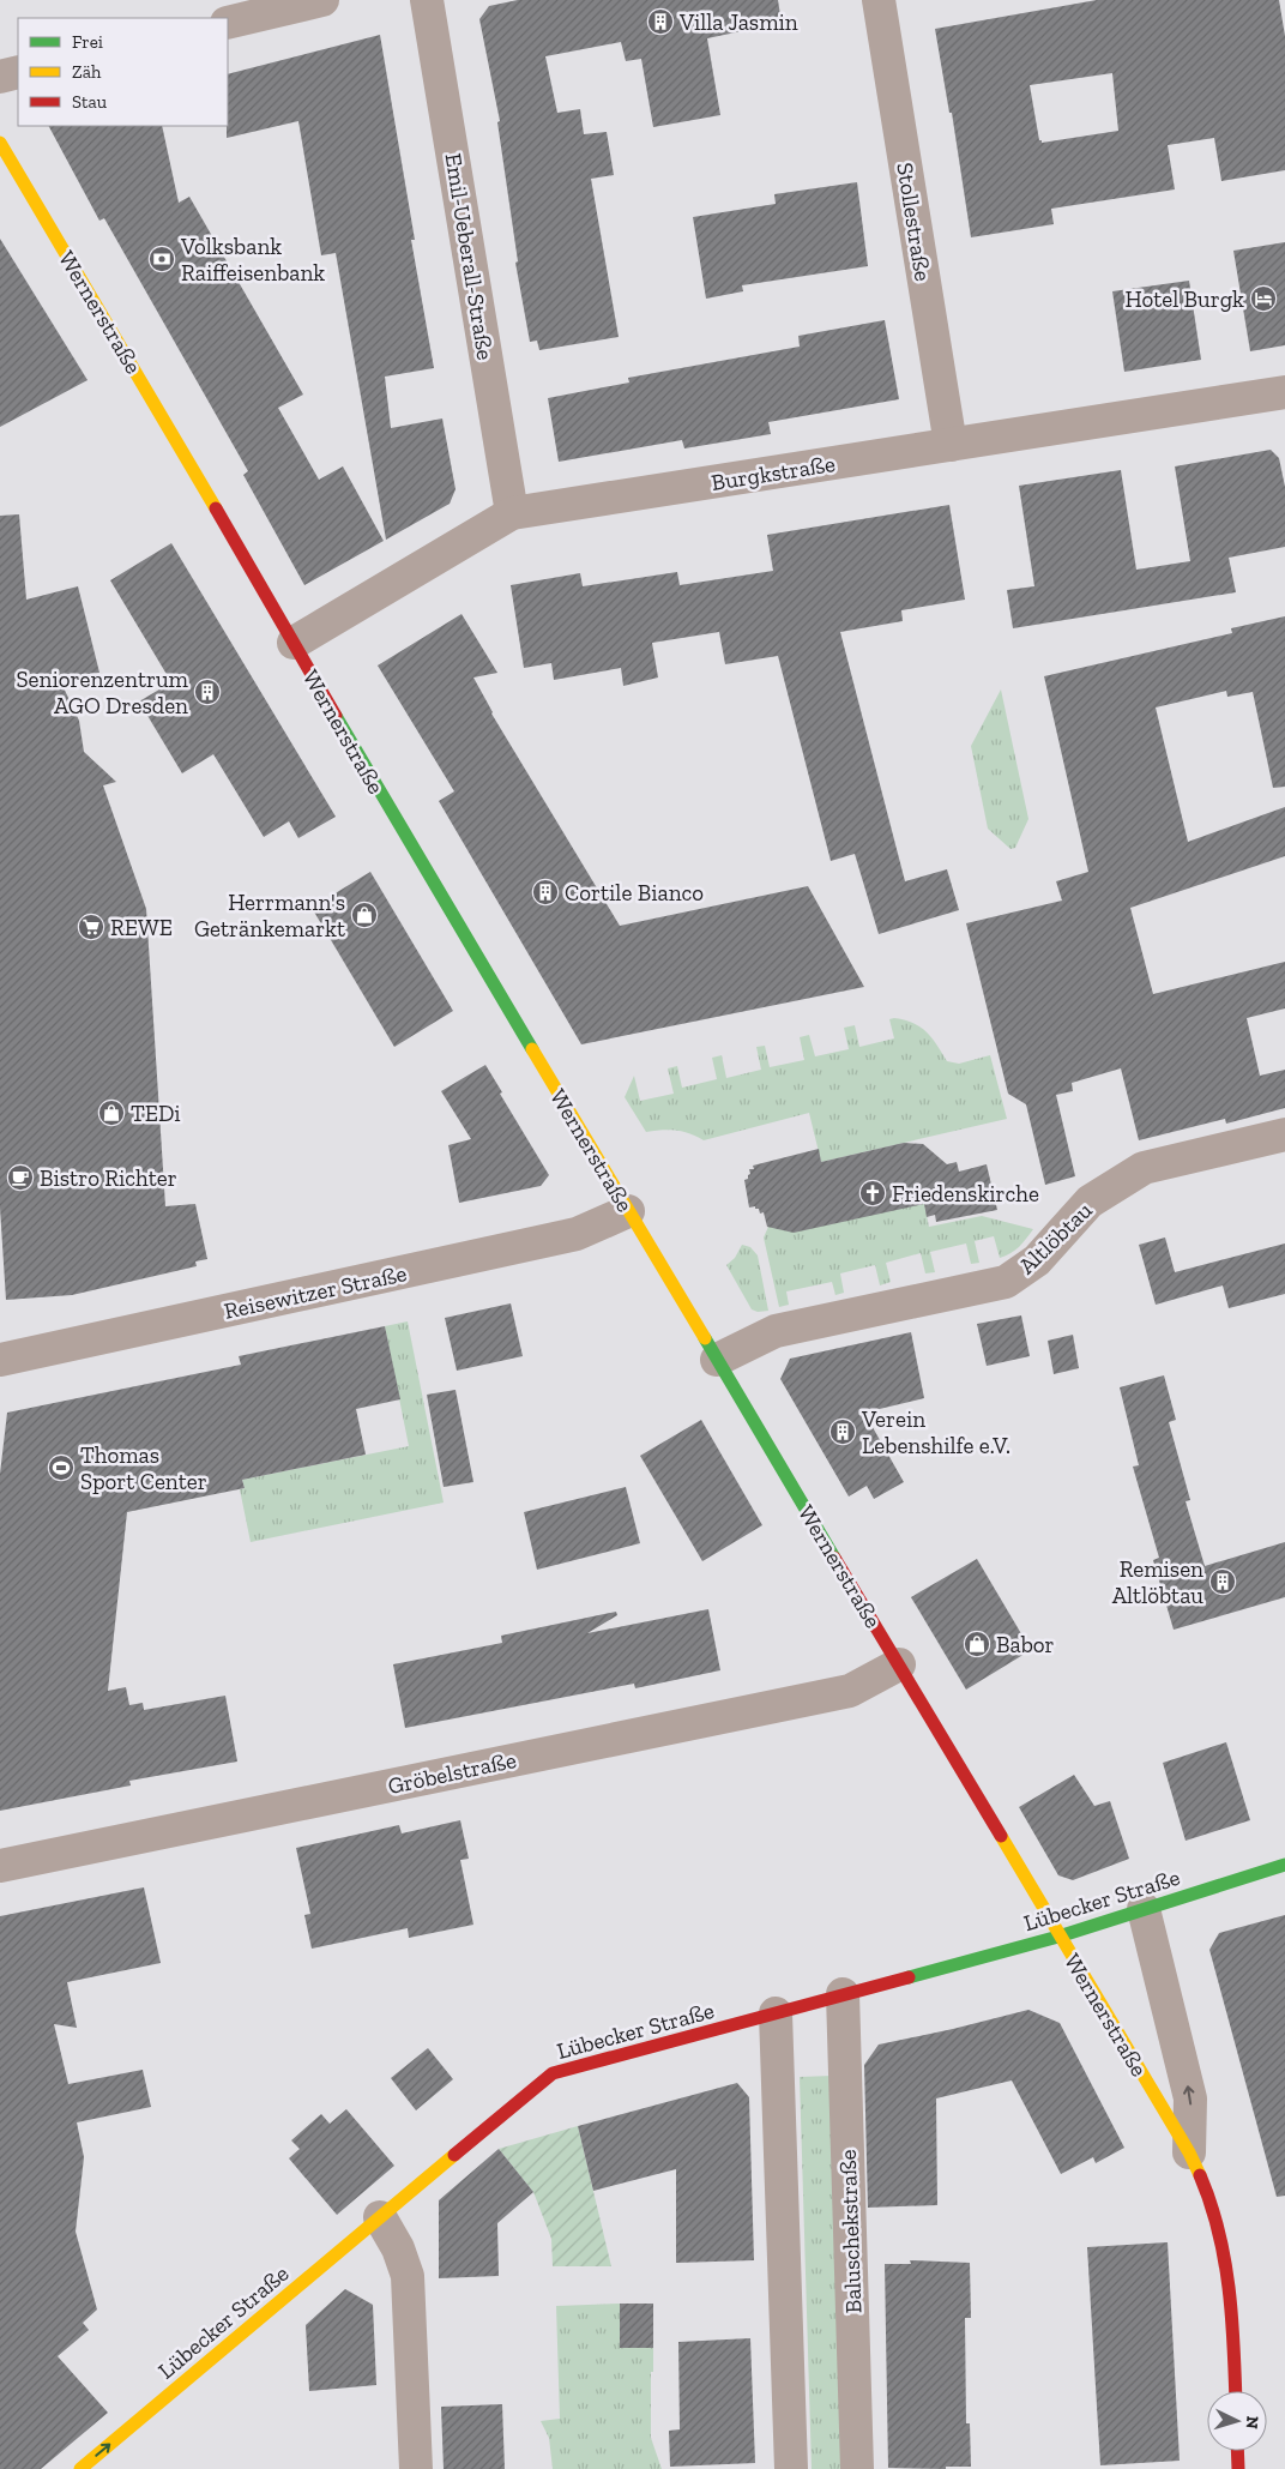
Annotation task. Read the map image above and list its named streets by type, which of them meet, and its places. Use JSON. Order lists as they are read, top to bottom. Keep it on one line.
{"streets":{"street":["Stollestraße","Emil-Ueberall-Straße","Wernerstraße","Burgkstraße","Altlöbtau","Reisewitzer Straße","Gröbelstraße","Lübecker Straße","Baluschekstraße"]},"crossings":[["Stollestraße","Burgkstraße"],["Emil-Ueberall-Straße","Burgkstraße"],["Wernerstraße","Burgkstraße"],["Wernerstraße","Altlöbtau"],["Wernerstraße","Reisewitzer Straße"],["Wernerstraße","Gröbelstraße"],["Wernerstraße","Lübecker Straße"],["Lübecker Straße","Baluschekstraße"]],"places":{"building":["Villa Jasmin","Seniorenzentrum AGO Dresden","Cortile Bianco","Verein Lebenshilfe e.V.","Remisen Altlöbtau"],"bank":["Volksbank Raiffeisenbank"],"hotel":["Hotel Burgk"],"shop":["Herrmann's Getränkemarkt","TEDi","Babor"],"supermarket":["REWE"],"cafe":["Bistro Richter"],"church":["Friedenskirche"],"sports":["Thomas Sport Center"]},"legend":["Frei","Zäh","Stau"],"north":"right"}
